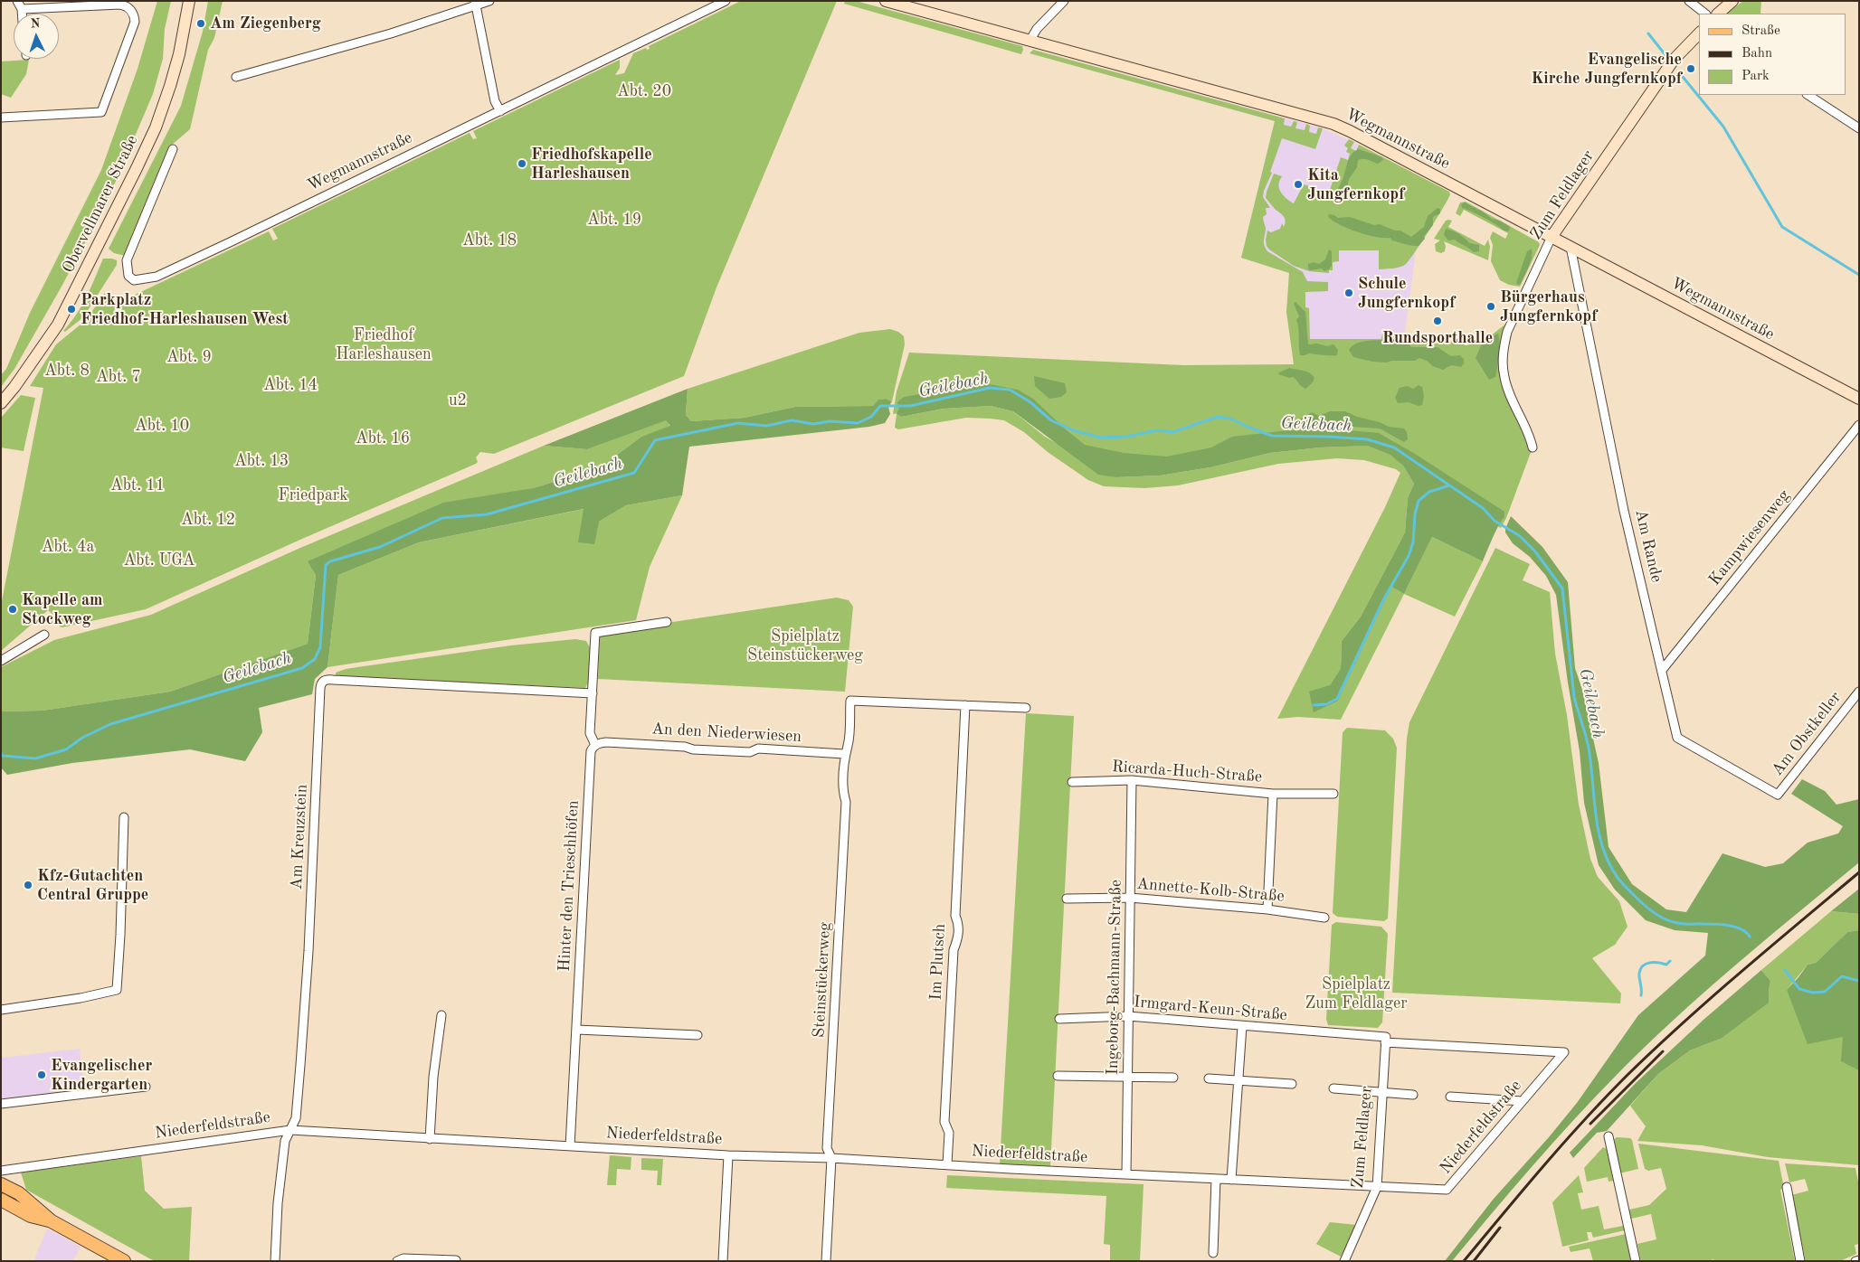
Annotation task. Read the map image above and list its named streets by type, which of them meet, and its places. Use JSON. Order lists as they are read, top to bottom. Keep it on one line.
{"streets":{"street":["Wegmannstraße","Zum Feldlager","Obervellmarer Straße","Kampwiesenweg","Am Rande","An den Niederwiesen","Am Obstkeller","Ricarda-Huch-Straße","Am Kreuzstein","Hinter den Trieschhöfen","Annette-Kolb-Straße","Im Plutsch","Ingeborg-Bachmann-Straße","Steinstückerweg","Irmgard-Keun-Straße","Niederfeldstraße"]},"crossings":[["Wegmannstraße","Zum Feldlager"],["Wegmannstraße","Am Rande"],["Zum Feldlager","Irmgard-Keun-Straße"],["Zum Feldlager","Niederfeldstraße"],["Kampwiesenweg","Am Rande"],["Am Rande","Am Obstkeller"],["An den Niederwiesen","Hinter den Trieschhöfen"],["An den Niederwiesen","Steinstückerweg"],["Ricarda-Huch-Straße","Annette-Kolb-Straße"],["Ricarda-Huch-Straße","Ingeborg-Bachmann-Straße"],["Am Kreuzstein","Hinter den Trieschhöfen"],["Am Kreuzstein","Niederfeldstraße"],["Hinter den Trieschhöfen","Niederfeldstraße"],["Annette-Kolb-Straße","Ingeborg-Bachmann-Straße"],["Im Plutsch","Steinstückerweg"],["Im Plutsch","Niederfeldstraße"],["Ingeborg-Bachmann-Straße","Irmgard-Keun-Straße"],["Ingeborg-Bachmann-Straße","Niederfeldstraße"],["Steinstückerweg","Niederfeldstraße"],["Irmgard-Keun-Straße","Niederfeldstraße"]],"water":["Geilebach"],"parks":["Abt. 20","Abt. 19","Abt. 18","Friedhof Harleshausen","Abt. 9","Abt. 8","Abt. 7","Abt. 14","u2","Abt. 10","Abt. 16","Abt. 13","Abt. 11","Friedpark","Abt. 12","Abt. 4a","Abt. UGA","Spielplatz Steinstückerweg","Spielplatz Zum Feldlager"],"places":["Am Ziegenberg","Evangelische Kirche Jungfernkopf","Friedhofskapelle Harleshausen","Kita Jungfernkopf","Schule Jungfernkopf","Bürgerhaus Jungfernkopf","Parkplatz Friedhof-Harleshausen West","Rundsporthalle","Kapelle am Stockweg","Kfz-Gutachten Central Gruppe","Evangelischer Kindergarten"],"legend":["Straße","Bahn","Park"],"north":"top"}
